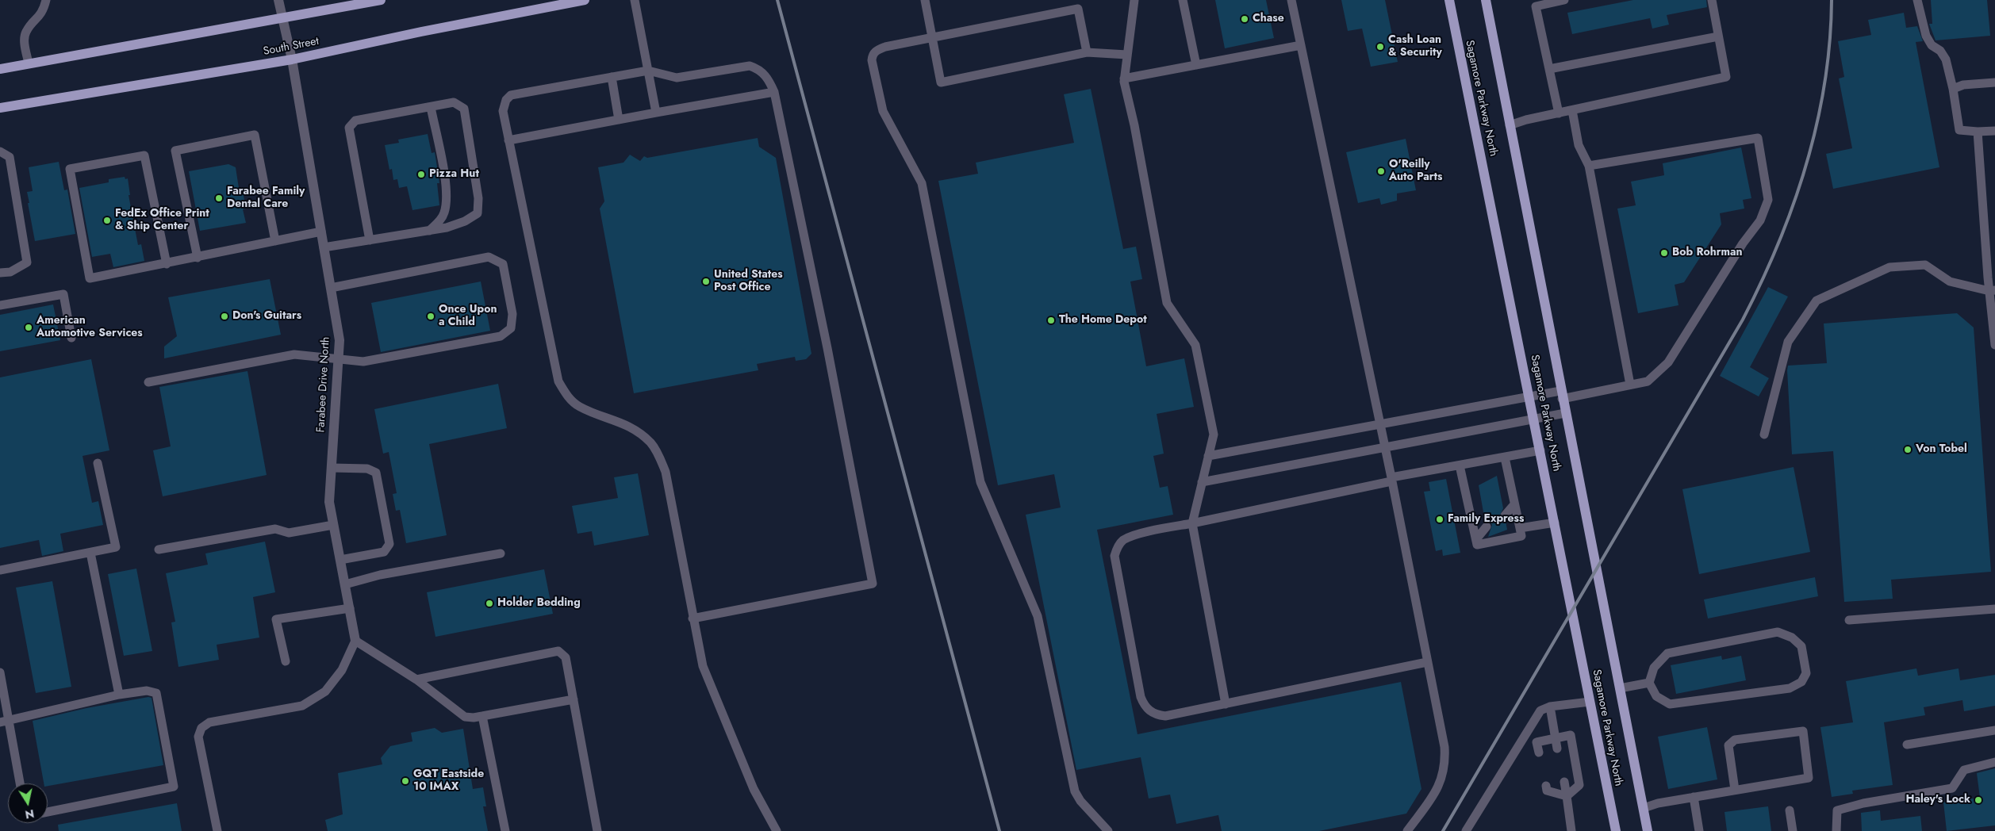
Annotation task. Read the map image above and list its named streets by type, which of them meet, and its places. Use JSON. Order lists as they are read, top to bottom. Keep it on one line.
{"streets":{"main road":["South Street","Sagamore Parkway North"],"street":["Farabee Drive North"]},"crossings":[["South Street","Farabee Drive North"]],"places":["Chase","Cash Loan & Security","O'Reilly Auto Parts","Pizza Hut","Farabee Family Dental Care","FedEx Office Print & Ship Center","Bob Rohrman","United States Post Office","Don's Guitars","Once Upon a Child","The Home Depot","American Automotive Services","Von Tobel","Family Express","Holder Bedding","GQT Eastside 10 IMAX","Haley's Lock"],"north":"bottom"}
